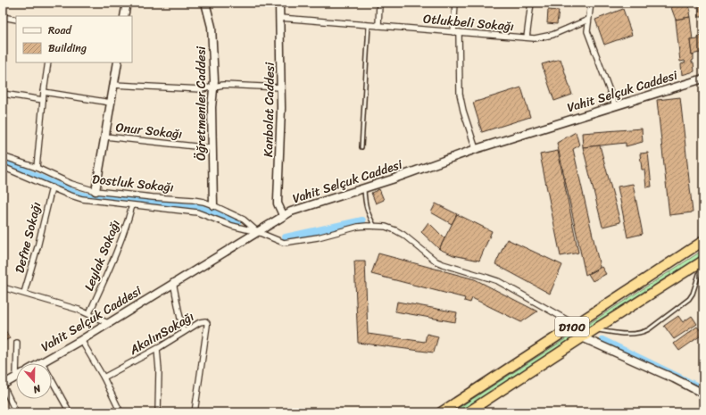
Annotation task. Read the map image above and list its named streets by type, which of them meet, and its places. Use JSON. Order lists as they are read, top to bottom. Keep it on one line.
{"streets":{"highway":["D100"],"street":["Otlukbeli Sokağı","Vahit Selçuk Caddesi","Öğretmenler Caddesi","Kanbolat Caddesi","Onur Sokağı","Dostluk Sokağı","Defne Sokağı","Leylak Sokağı","AkalınSokağı"]},"crossings":[["Otlukbeli Sokağı","Kanbolat Caddesi"],["Vahit Selçuk Caddesi","Kanbolat Caddesi"],["Vahit Selçuk Caddesi","Dostluk Sokağı"],["Öğretmenler Caddesi","Onur Sokağı"],["Öğretmenler Caddesi","Dostluk Sokağı"],["Dostluk Sokağı","Defne Sokağı"],["Dostluk Sokağı","Leylak Sokağı"],["Dostluk Sokağı","D100"]],"legend":["Road","Building"],"north":"bottom"}
